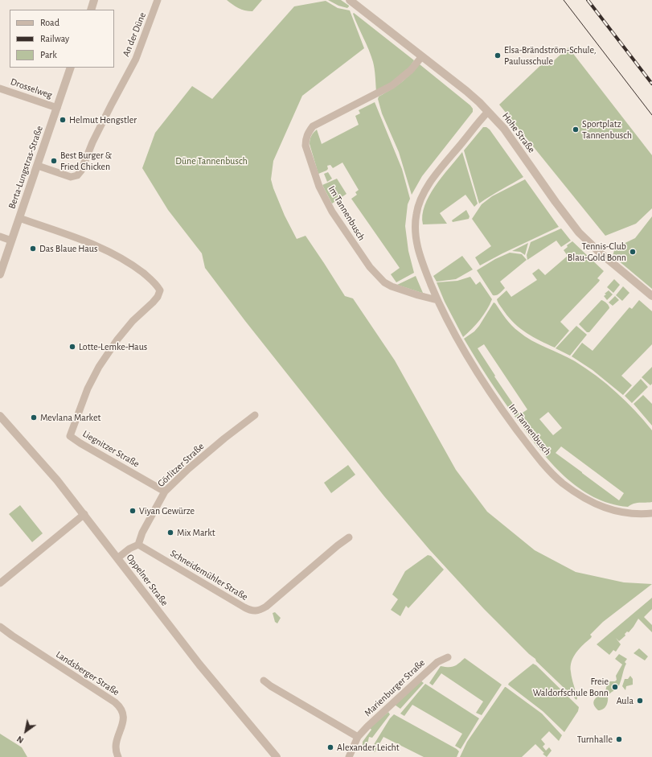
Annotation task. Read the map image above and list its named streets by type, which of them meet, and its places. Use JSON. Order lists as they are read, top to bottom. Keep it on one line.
{"streets":{"street":["An der Düne","Drosselweg","Hohe Straße","Berta-Lungstras-Straße","Im Tannenbusch","Liegnitzer Straße","Görlitzer Straße","Schneidemühler Straße","Oppelner Straße","Landsberger Straße","Marienburger Straße"]},"crossings":[["An der Düne","Berta-Lungstras-Straße"],["Drosselweg","Berta-Lungstras-Straße"],["Hohe Straße","Im Tannenbusch"],["Berta-Lungstras-Straße","Liegnitzer Straße"],["Liegnitzer Straße","Görlitzer Straße"],["Görlitzer Straße","Schneidemühler Straße"]],"parks":["Düne Tannenbusch"],"places":["Elsa-Brändström-Schule, Paulusschule","Helmut Hengstler","Sportplatz Tannenbusch","Best Burger & Fried Chicken","Das Blaue Haus","Tennis-Club Blau-Gold Bonn","Lotte-Lemke-Haus","Mevlana Market","Viyan Gewürze","Mix Markt","Freie Waldorfschule Bonn","Aula","Turnhalle","Alexander Leicht"],"legend":["Road","Railway","Park"],"north":"bottom left"}
